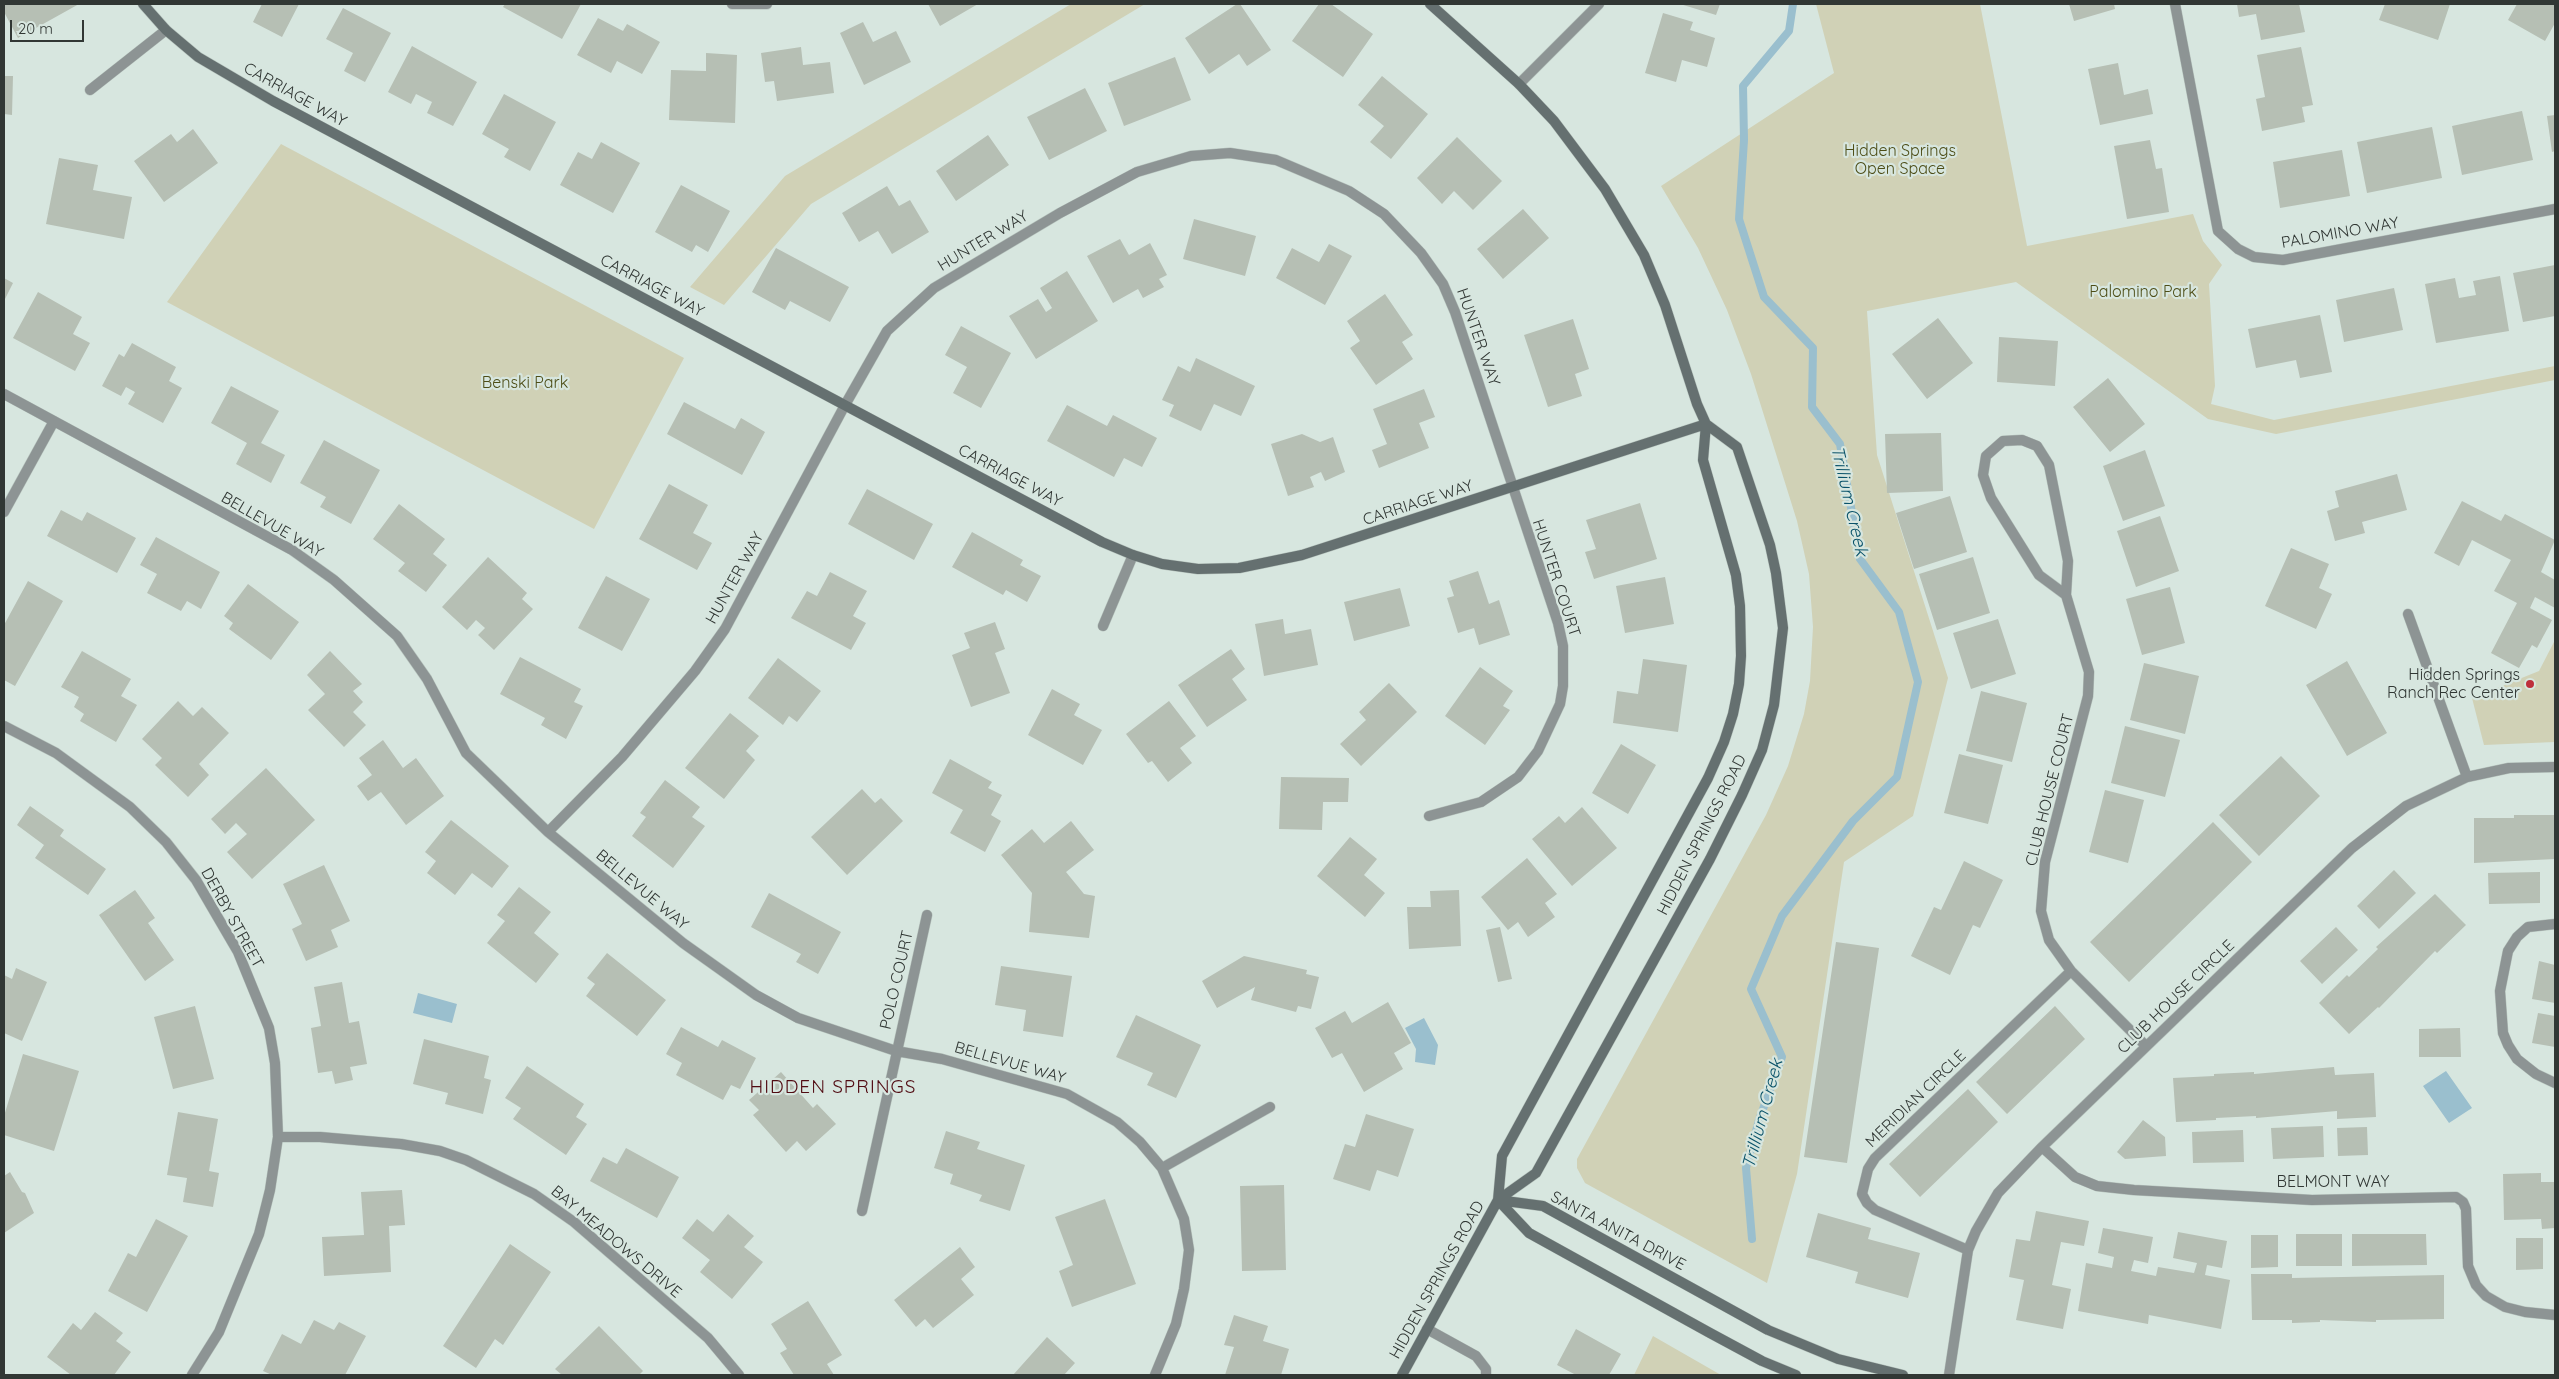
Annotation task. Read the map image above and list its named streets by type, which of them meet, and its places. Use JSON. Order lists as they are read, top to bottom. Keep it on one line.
{"streets":{"main road":["CARRIAGE WAY","HIDDEN SPRINGS ROAD","SANTA ANITA DRIVE"],"street":["PALOMINO WAY","HUNTER WAY","BELLEVUE WAY","HUNTER COURT","CLUB HOUSE COURT","DERBY STREET","POLO COURT","CLUB HOUSE CIRCLE","MERIDIAN CIRCLE","BELMONT WAY","BAY MEADOWS DRIVE"]},"crossings":[["CARRIAGE WAY","HUNTER WAY"],["CARRIAGE WAY","HUNTER COURT"],["CARRIAGE WAY","HIDDEN SPRINGS ROAD"],["HUNTER WAY","BELLEVUE WAY"],["HUNTER WAY","HUNTER COURT"],["BELLEVUE WAY","POLO COURT"],["CLUB HOUSE COURT","CLUB HOUSE CIRCLE"],["CLUB HOUSE COURT","MERIDIAN CIRCLE"],["HIDDEN SPRINGS ROAD","SANTA ANITA DRIVE"],["DERBY STREET","BAY MEADOWS DRIVE"],["CLUB HOUSE CIRCLE","MERIDIAN CIRCLE"],["CLUB HOUSE CIRCLE","BELMONT WAY"]],"districts":["HIDDEN SPRINGS"],"water":["Trillium Creek"],"parks":["Hidden Springs Open Space","Palomino Park","Benski Park"],"places":["Hidden Springs Ranch Rec Center"],"scale_bar":"20 m"}
